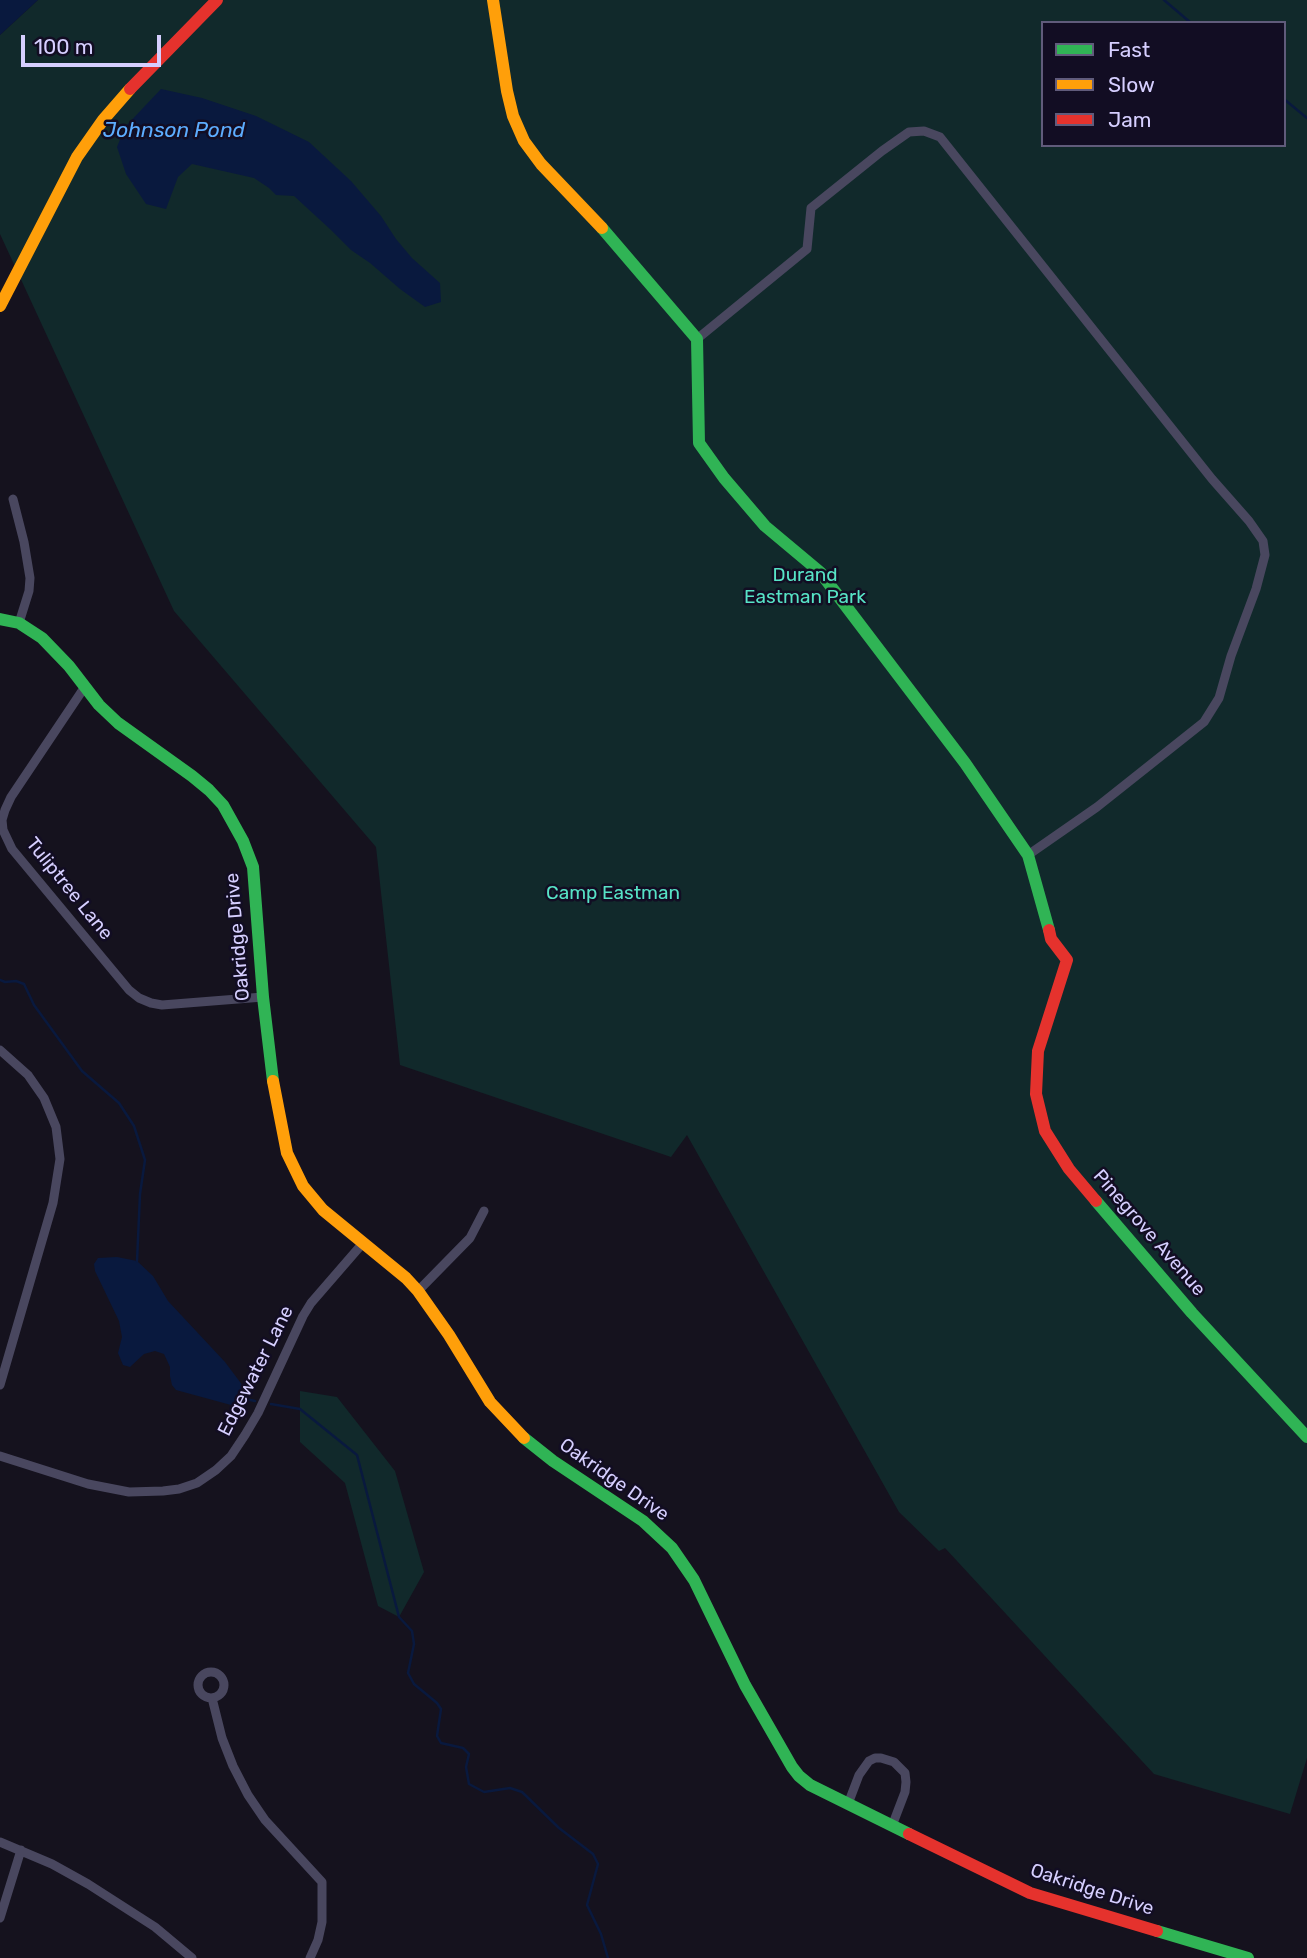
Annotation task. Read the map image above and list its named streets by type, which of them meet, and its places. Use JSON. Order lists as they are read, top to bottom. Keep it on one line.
{"streets":{"street":["Tuliptree Lane","Oakridge Drive","Pinegrove Avenue","Edgewater Lane"]},"crossings":[["Tuliptree Lane","Oakridge Drive"],["Oakridge Drive","Edgewater Lane"]],"water":["Johnson Pond"],"parks":["Durand Eastman Park","Camp Eastman"],"legend":["Fast","Slow","Jam"],"scale_bar":"100 m"}
